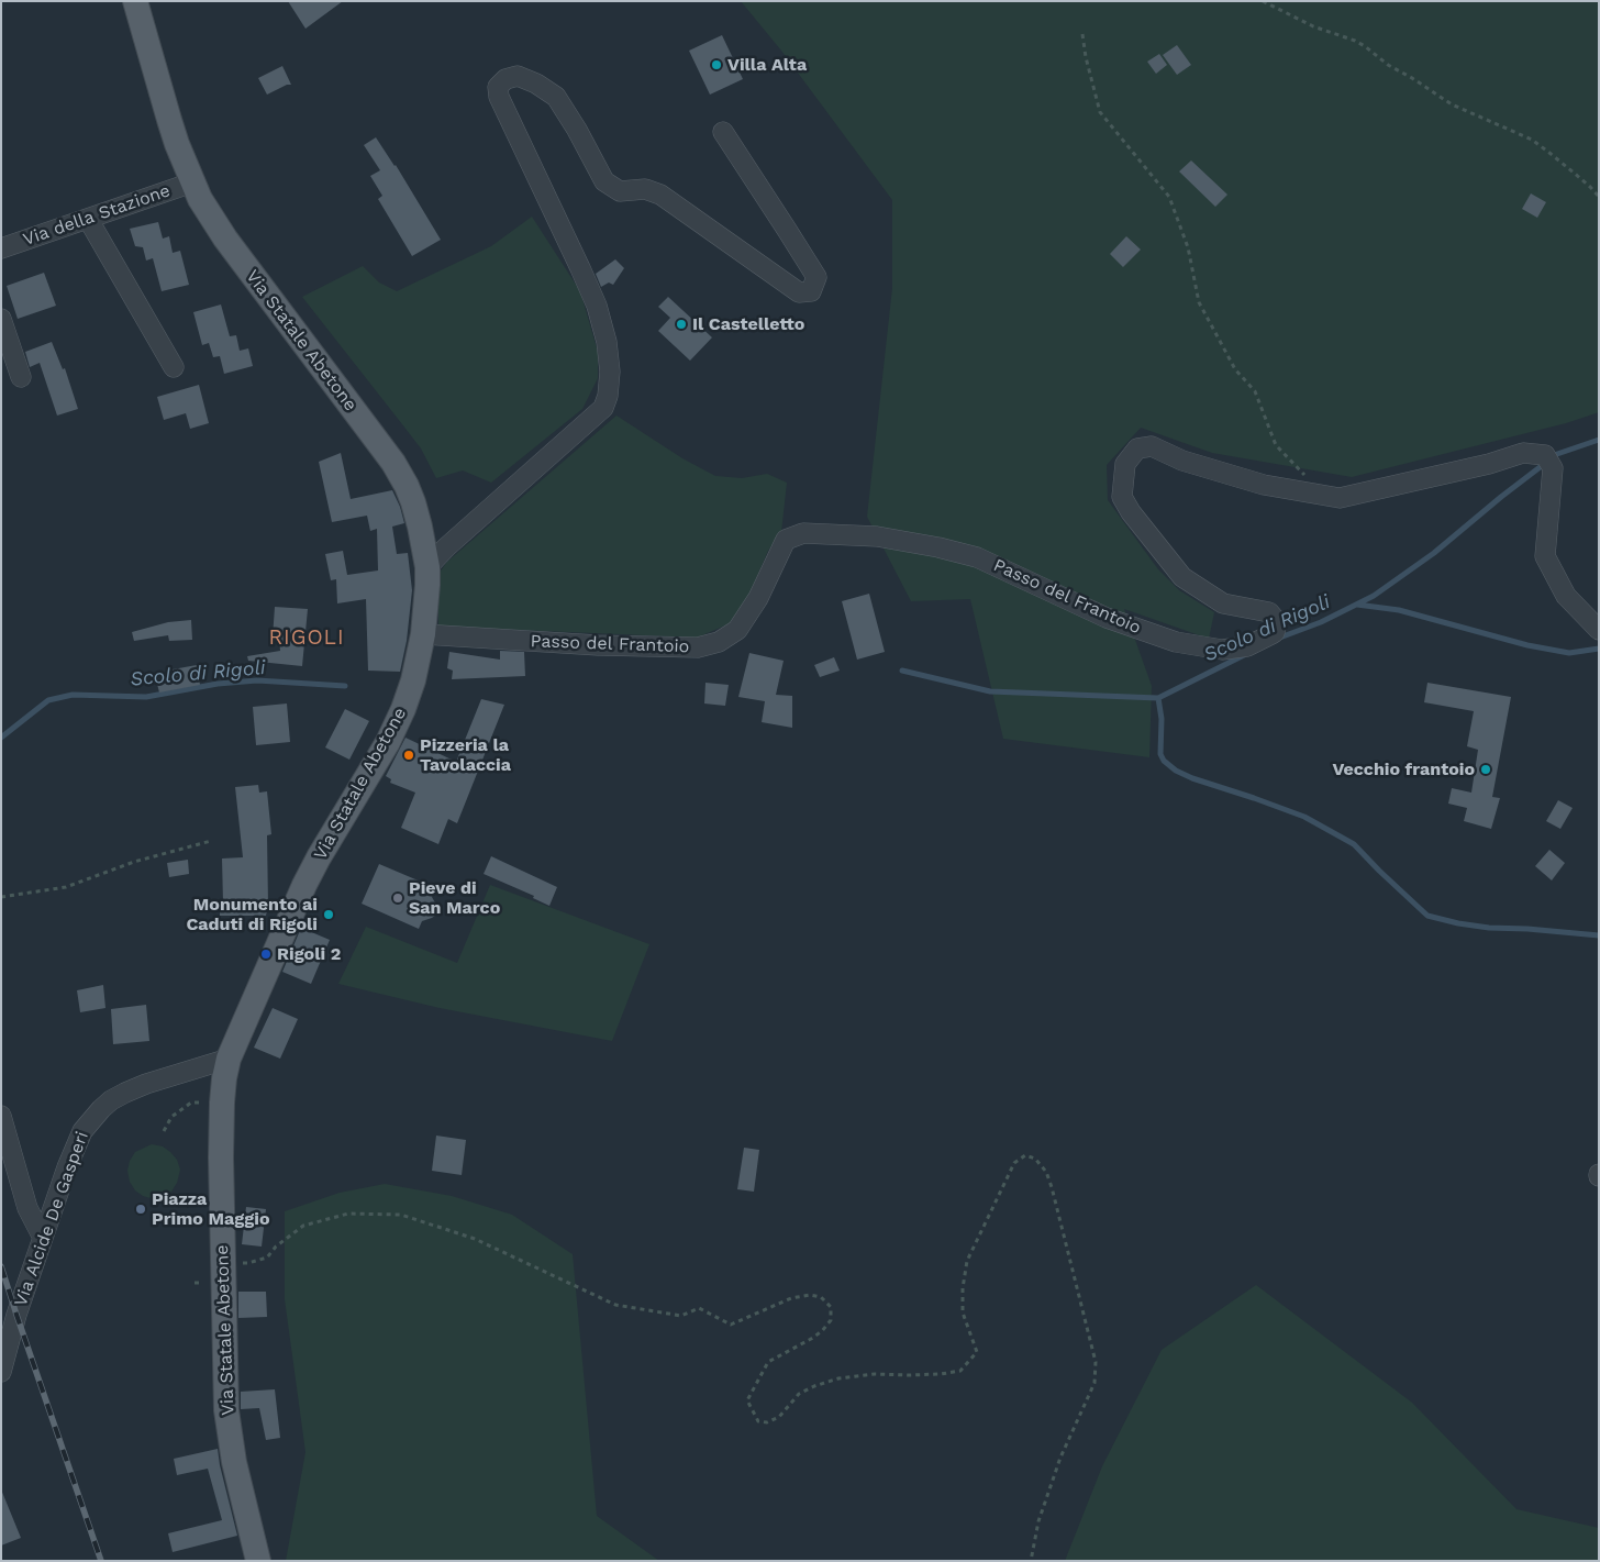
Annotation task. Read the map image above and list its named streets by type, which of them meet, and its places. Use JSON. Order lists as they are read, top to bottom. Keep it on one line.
{"streets":{"main road":["Via Statale Abetone"],"street":["Via della Stazione","Passo del Frantoio","Via Alcide De Gasperi"]},"crossings":[["Via della Stazione","Via Statale Abetone"],["Via Statale Abetone","Passo del Frantoio"],["Via Statale Abetone","Via Alcide De Gasperi"]],"districts":["RIGOLI"],"water":["Scolo di Rigoli"],"places":["Villa Alta","Il Castelletto","Pizzeria la Tavolaccia","Vecchio frantoio","Pieve di San Marco","Monumento ai Caduti di Rigoli","Rigoli 2","Piazza Primo Maggio"]}
